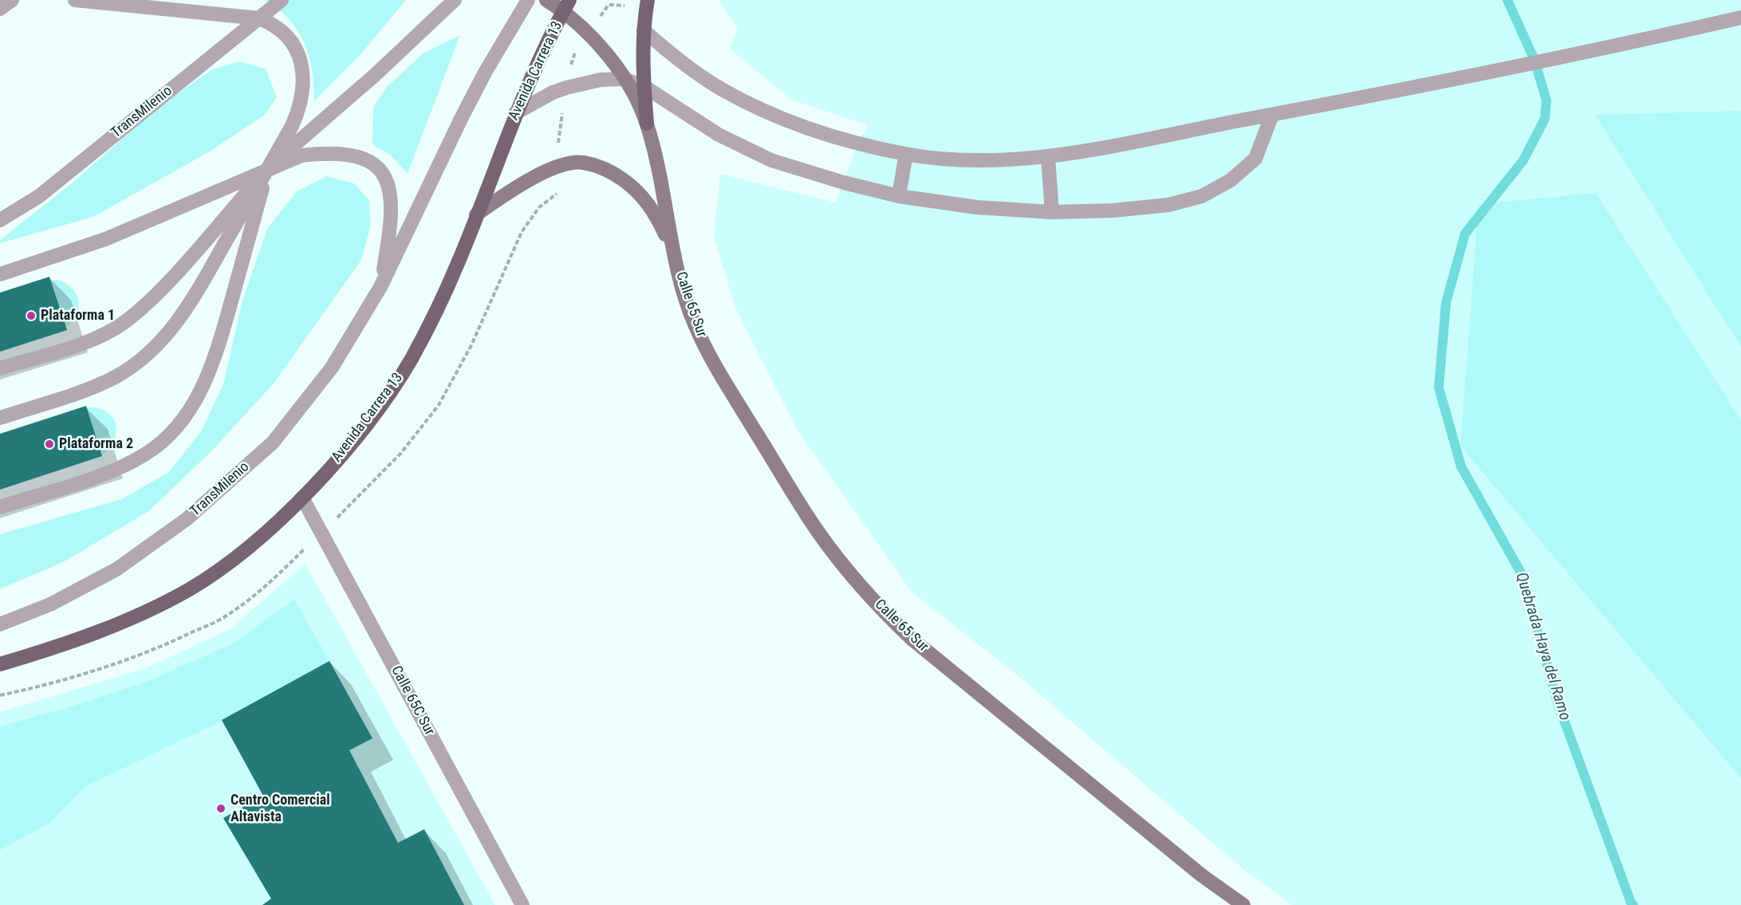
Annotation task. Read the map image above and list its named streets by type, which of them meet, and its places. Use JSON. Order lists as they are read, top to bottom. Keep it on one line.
{"streets":{"main road":["Avenida Carrera 13"],"street":["TransMilenio","Calle 65 Sur","Calle 65C Sur"]},"crossings":[["Avenida Carrera 13","Calle 65 Sur"],["Avenida Carrera 13","Calle 65C Sur"]],"water":["Quebrada Haya del Ramo"],"places":["Plataforma 1","Plataforma 2","Centro Comercial Altavista"]}
